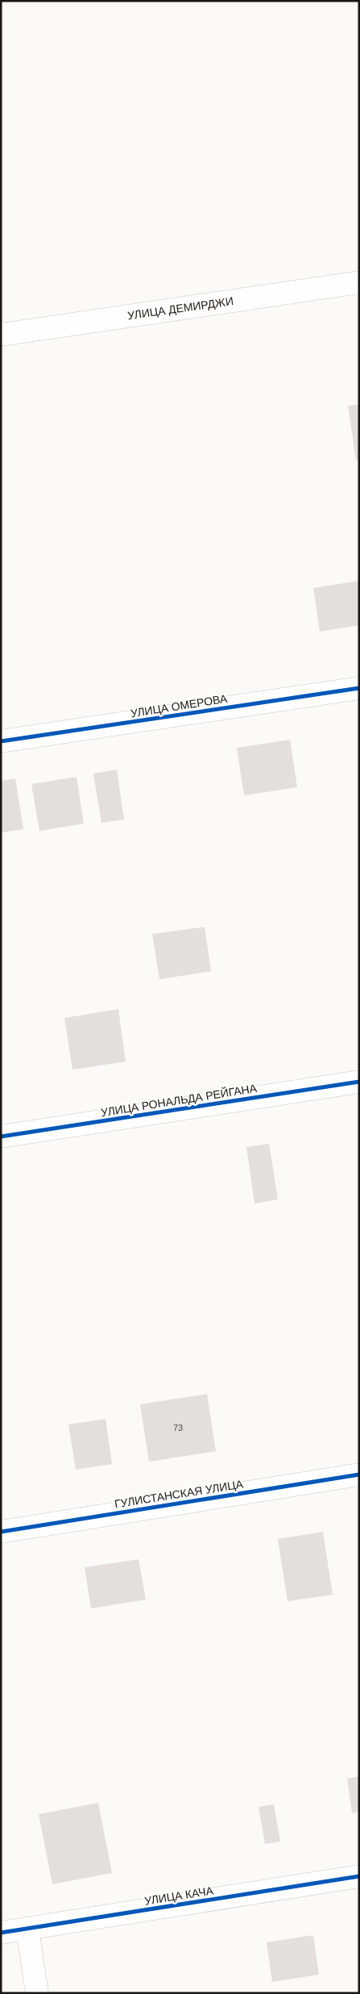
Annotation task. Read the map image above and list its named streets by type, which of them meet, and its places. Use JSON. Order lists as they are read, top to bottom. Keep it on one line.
{"streets":{"street":["УЛИЦА ДЕМИРДЖИ","УЛИЦА ОМЕРОВА","УЛИЦА РОНАЛЬДА РЕЙГАНА","ГУЛИСТАНСКАЯ УЛИЦА","УЛИЦА КАЧА"]},"house_numbers":["73"]}
